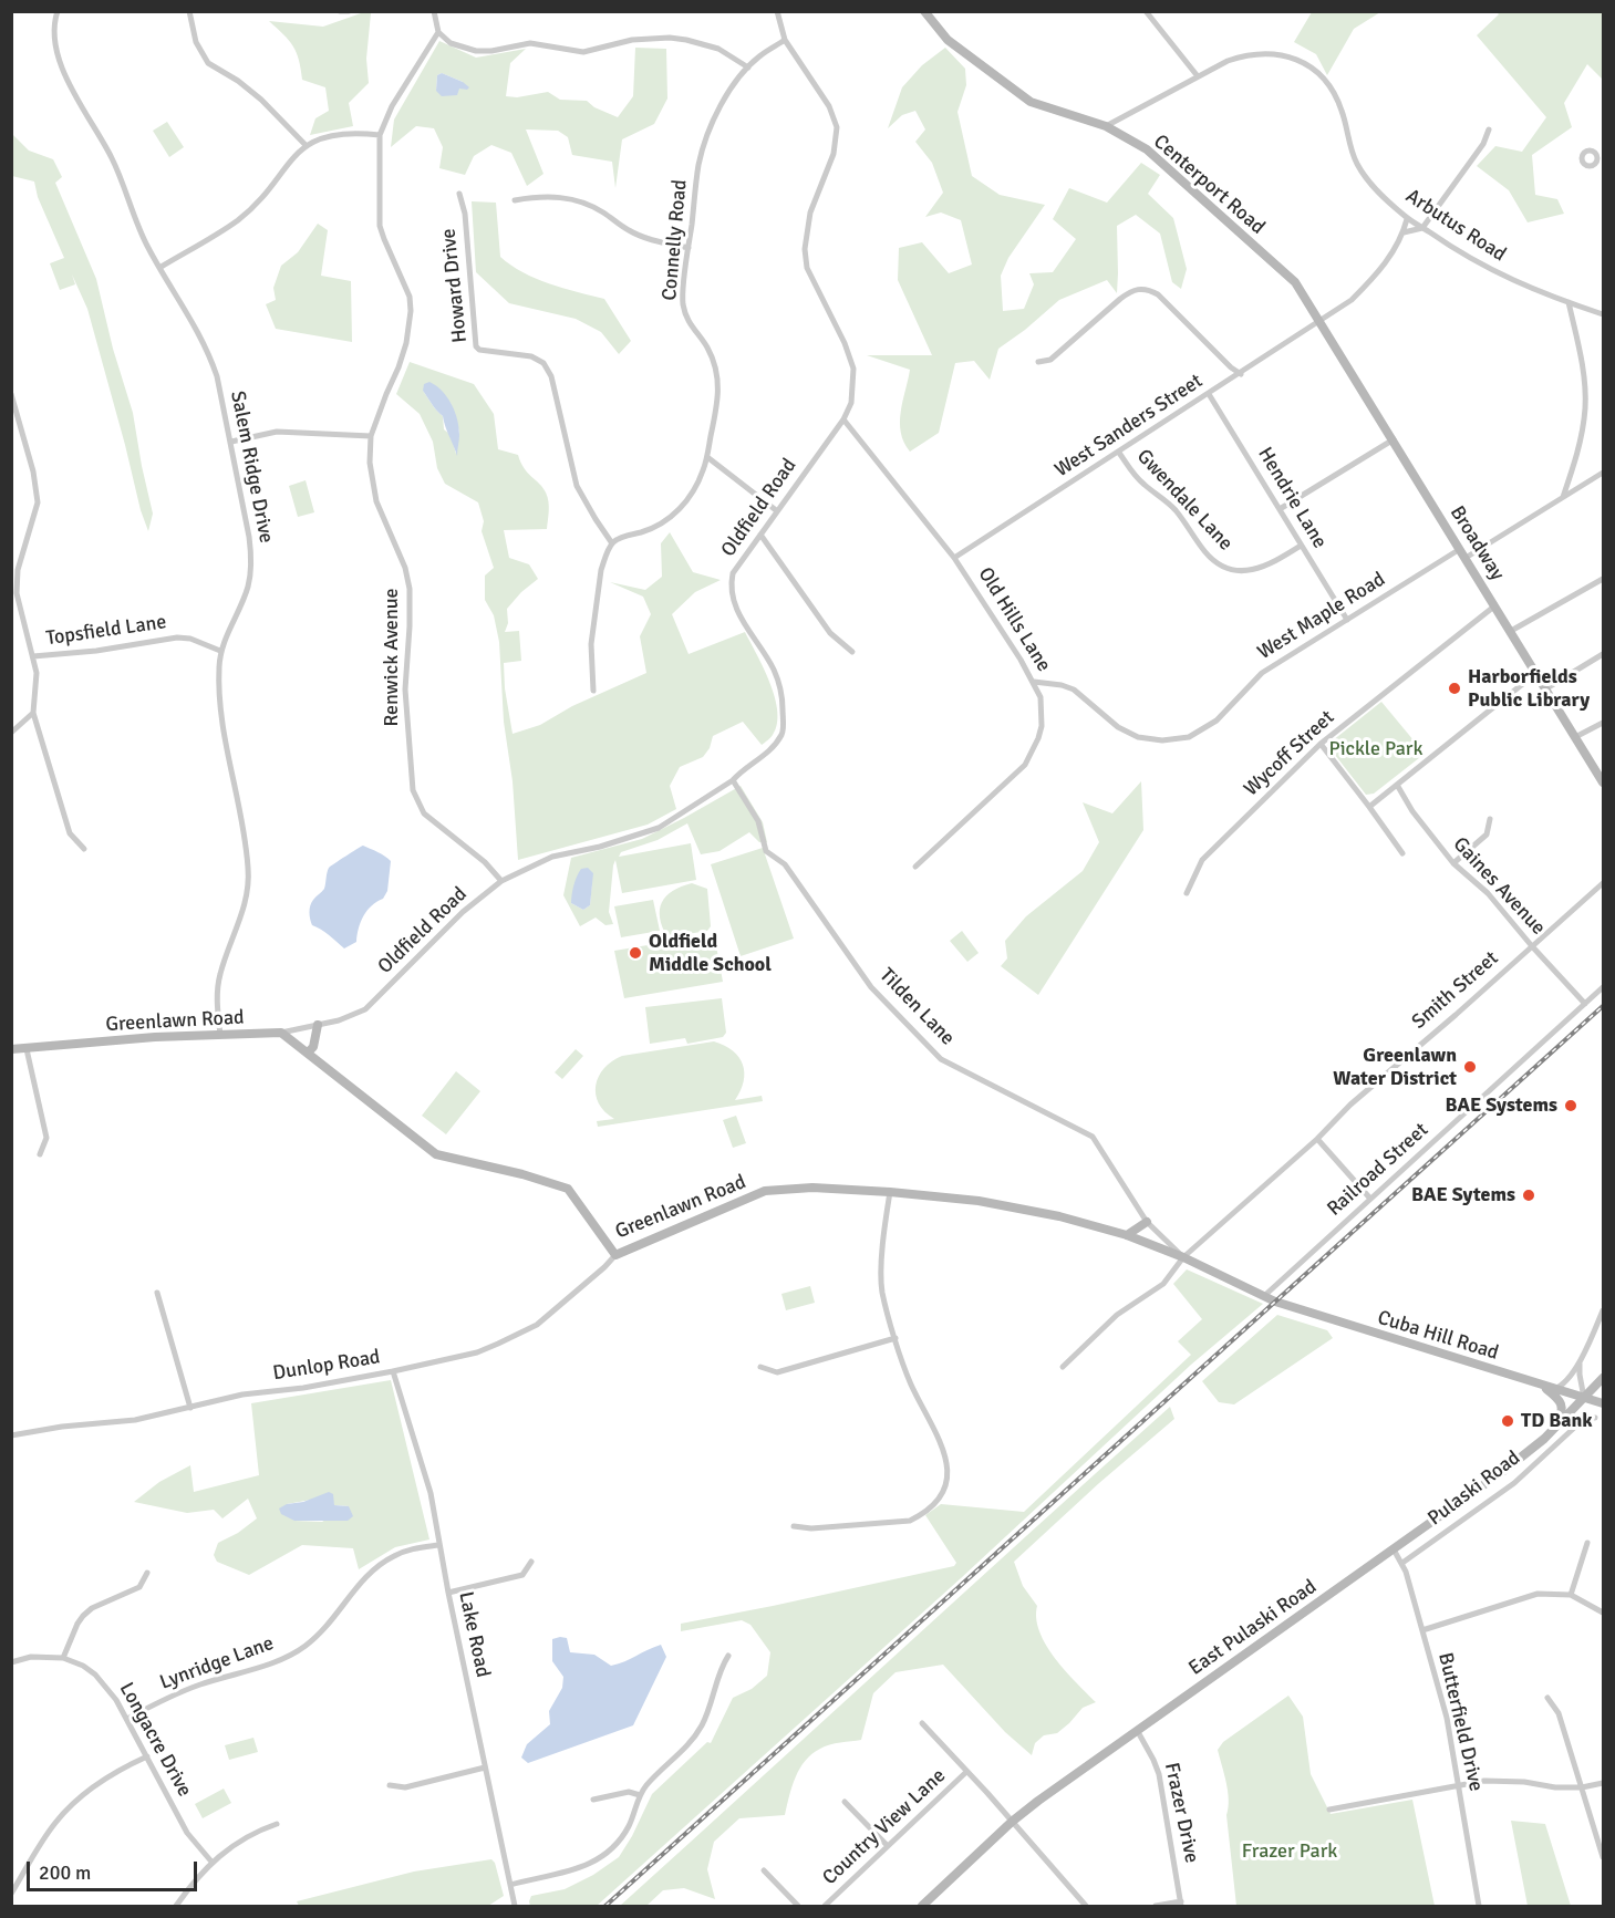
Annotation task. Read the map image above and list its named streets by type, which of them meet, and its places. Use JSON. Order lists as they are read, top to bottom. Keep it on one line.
{"streets":{"main road":["Centerport Road","Broadway","Greenlawn Road","Cuba Hill Road","East Pulaski Road"],"street":["Arbutus Road","Connelly Road","Howard Drive","West Sanders Street","Salem Ridge Drive","Hendrie Lane","Gwendale Lane","Oldfield Road","West Maple Road","Old Hills Lane","Topsfield Lane","Renwick Avenue","Wycoff Street","Gaines Avenue","Smith Street","Tilden Lane","Railroad Street","Dunlop Road","Pulaski Road","Lake Road","Lynridge Lane","Butterfield Drive","Longacre Drive","Frazer Drive","Country View Lane"]},"crossings":[["Centerport Road","Arbutus Road"],["Centerport Road","West Sanders Street"],["Centerport Road","Broadway"],["Arbutus Road","West Sanders Street"],["Connelly Road","Howard Drive"],["Connelly Road","Oldfield Road"],["West Sanders Street","Hendrie Lane"],["West Sanders Street","Gwendale Lane"],["West Sanders Street","Broadway"],["West Sanders Street","Old Hills Lane"],["Salem Ridge Drive","Topsfield Lane"],["Salem Ridge Drive","Greenlawn Road"],["Hendrie Lane","Gwendale Lane"],["Hendrie Lane","West Maple Road"],["Oldfield Road","Old Hills Lane"],["Oldfield Road","Renwick Avenue"],["Oldfield Road","Tilden Lane"],["Oldfield Road","Greenlawn Road"],["Broadway","West Maple Road"],["Broadway","Wycoff Street"],["West Maple Road","Old Hills Lane"],["Gaines Avenue","Smith Street"],["Gaines Avenue","Railroad Street"],["Smith Street","Tilden Lane"],["Smith Street","Greenlawn Road"],["Tilden Lane","Greenlawn Road"],["Greenlawn Road","Railroad Street"],["Greenlawn Road","Cuba Hill Road"],["Greenlawn Road","Dunlop Road"],["Railroad Street","Cuba Hill Road"],["Cuba Hill Road","East Pulaski Road"],["Dunlop Road","Lake Road"],["Pulaski Road","Butterfield Drive"],["East Pulaski Road","Butterfield Drive"],["East Pulaski Road","Frazer Drive"],["Lake Road","Lynridge Lane"],["Lynridge Lane","Longacre Drive"]],"parks":["Pickle Park","Frazer Park"],"places":["Harborfields Public Library","Oldfield Middle School","Greenlawn Water District","BAE Systems","BAE Sytems","TD Bank"],"scale_bar":"200 m"}
